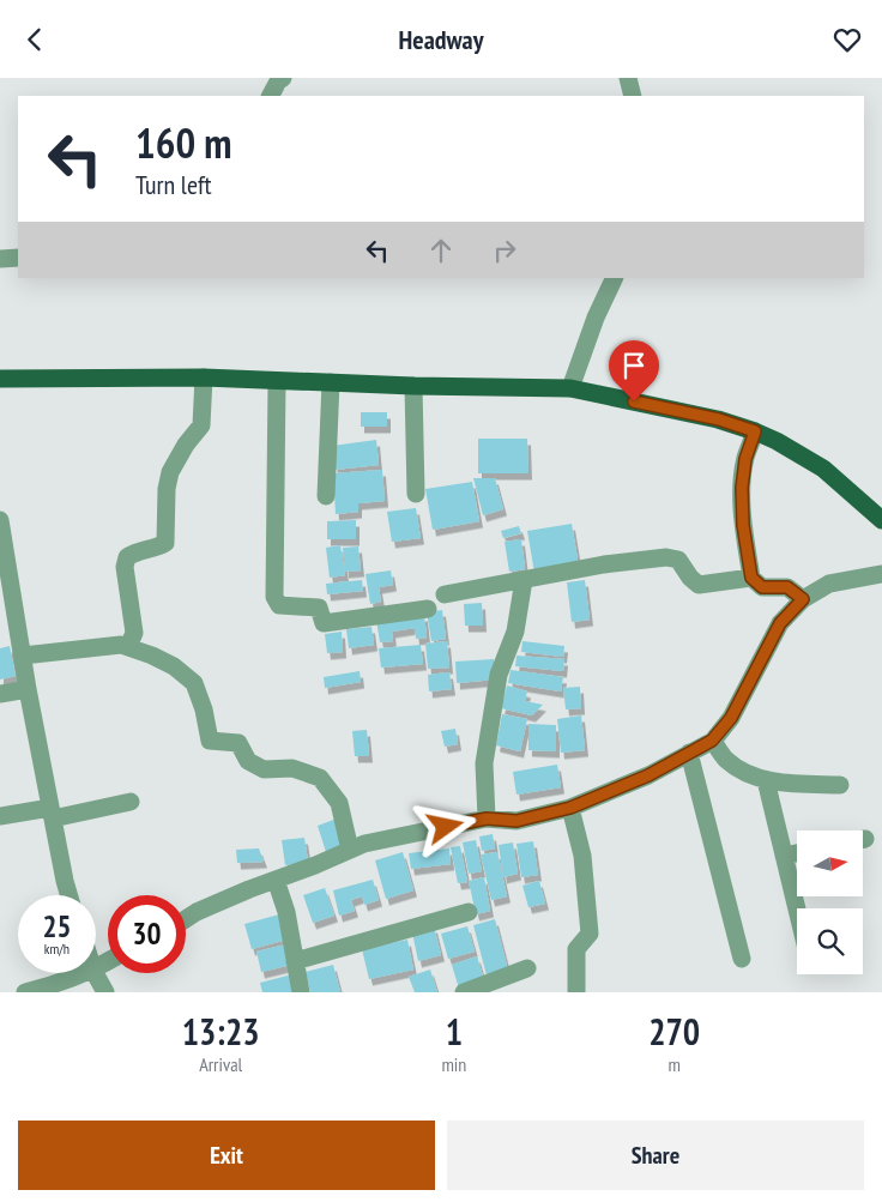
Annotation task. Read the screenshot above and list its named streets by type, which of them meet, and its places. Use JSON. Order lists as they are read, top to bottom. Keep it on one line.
{"north":"right","page":{"header":"Headway","turn":["160 m","Turn left"],"speed":"25 km/h","limit":"30","eta":["13:23","Arrival","1","min","270","m"],"buttons":["Exit","Share"]}}
